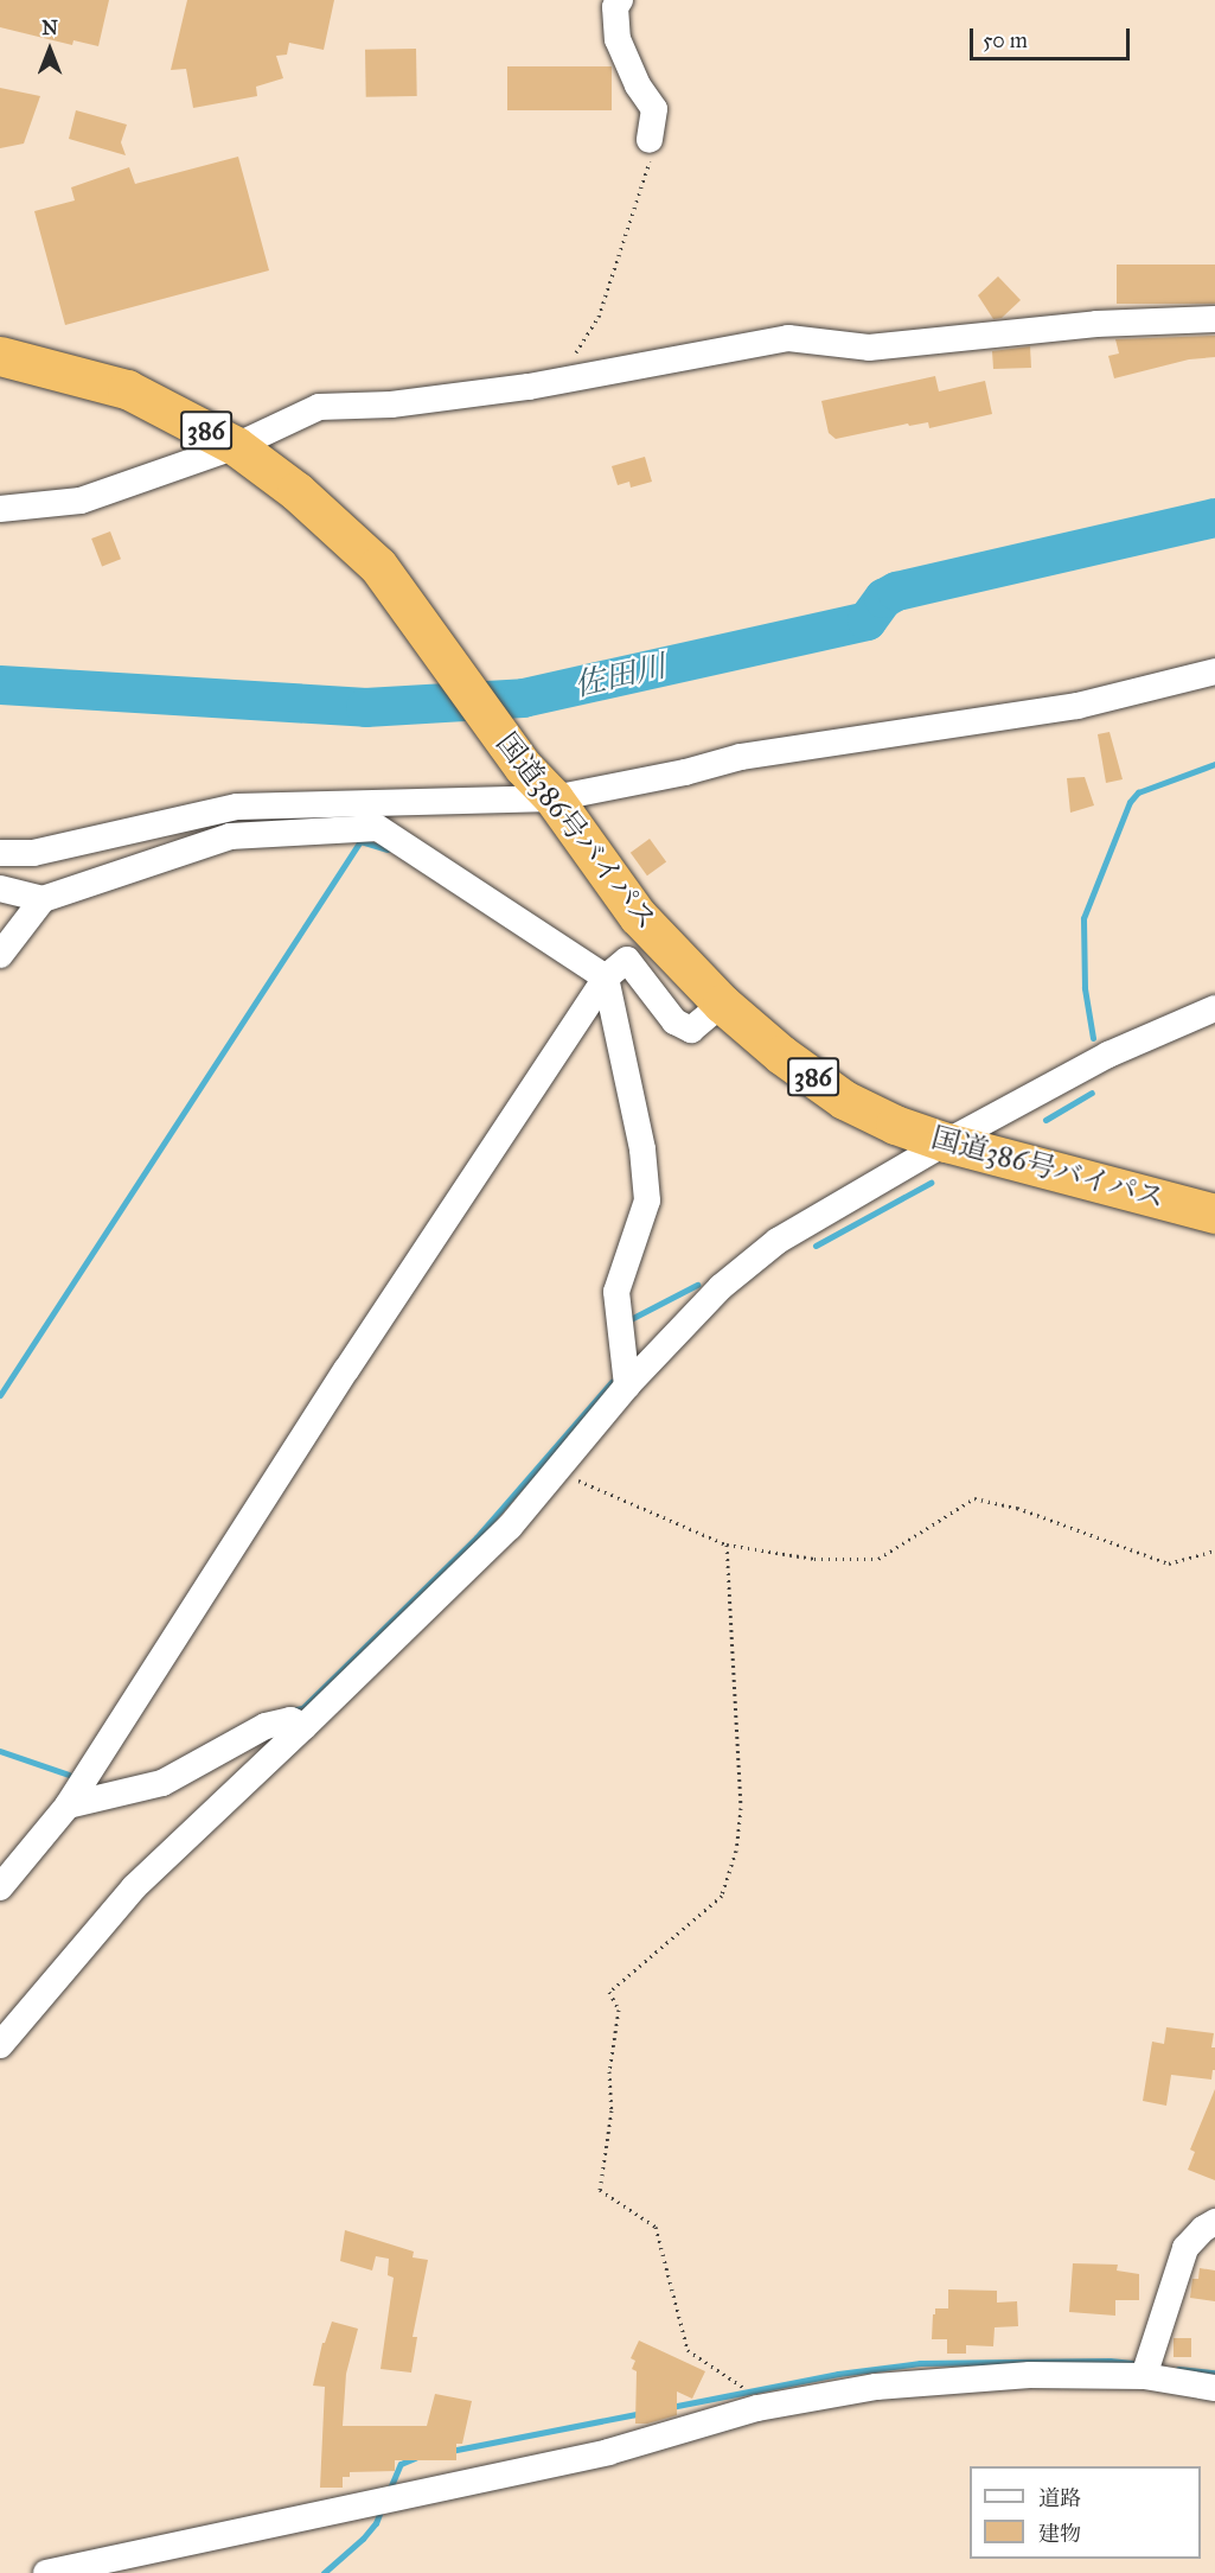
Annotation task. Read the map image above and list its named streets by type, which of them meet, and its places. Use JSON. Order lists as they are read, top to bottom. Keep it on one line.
{"streets":{"highway":["386","国道386号バイパス"]},"water":["佐田川"],"legend":["道路","建物"],"scale_bar":"50 m","north":"top"}
